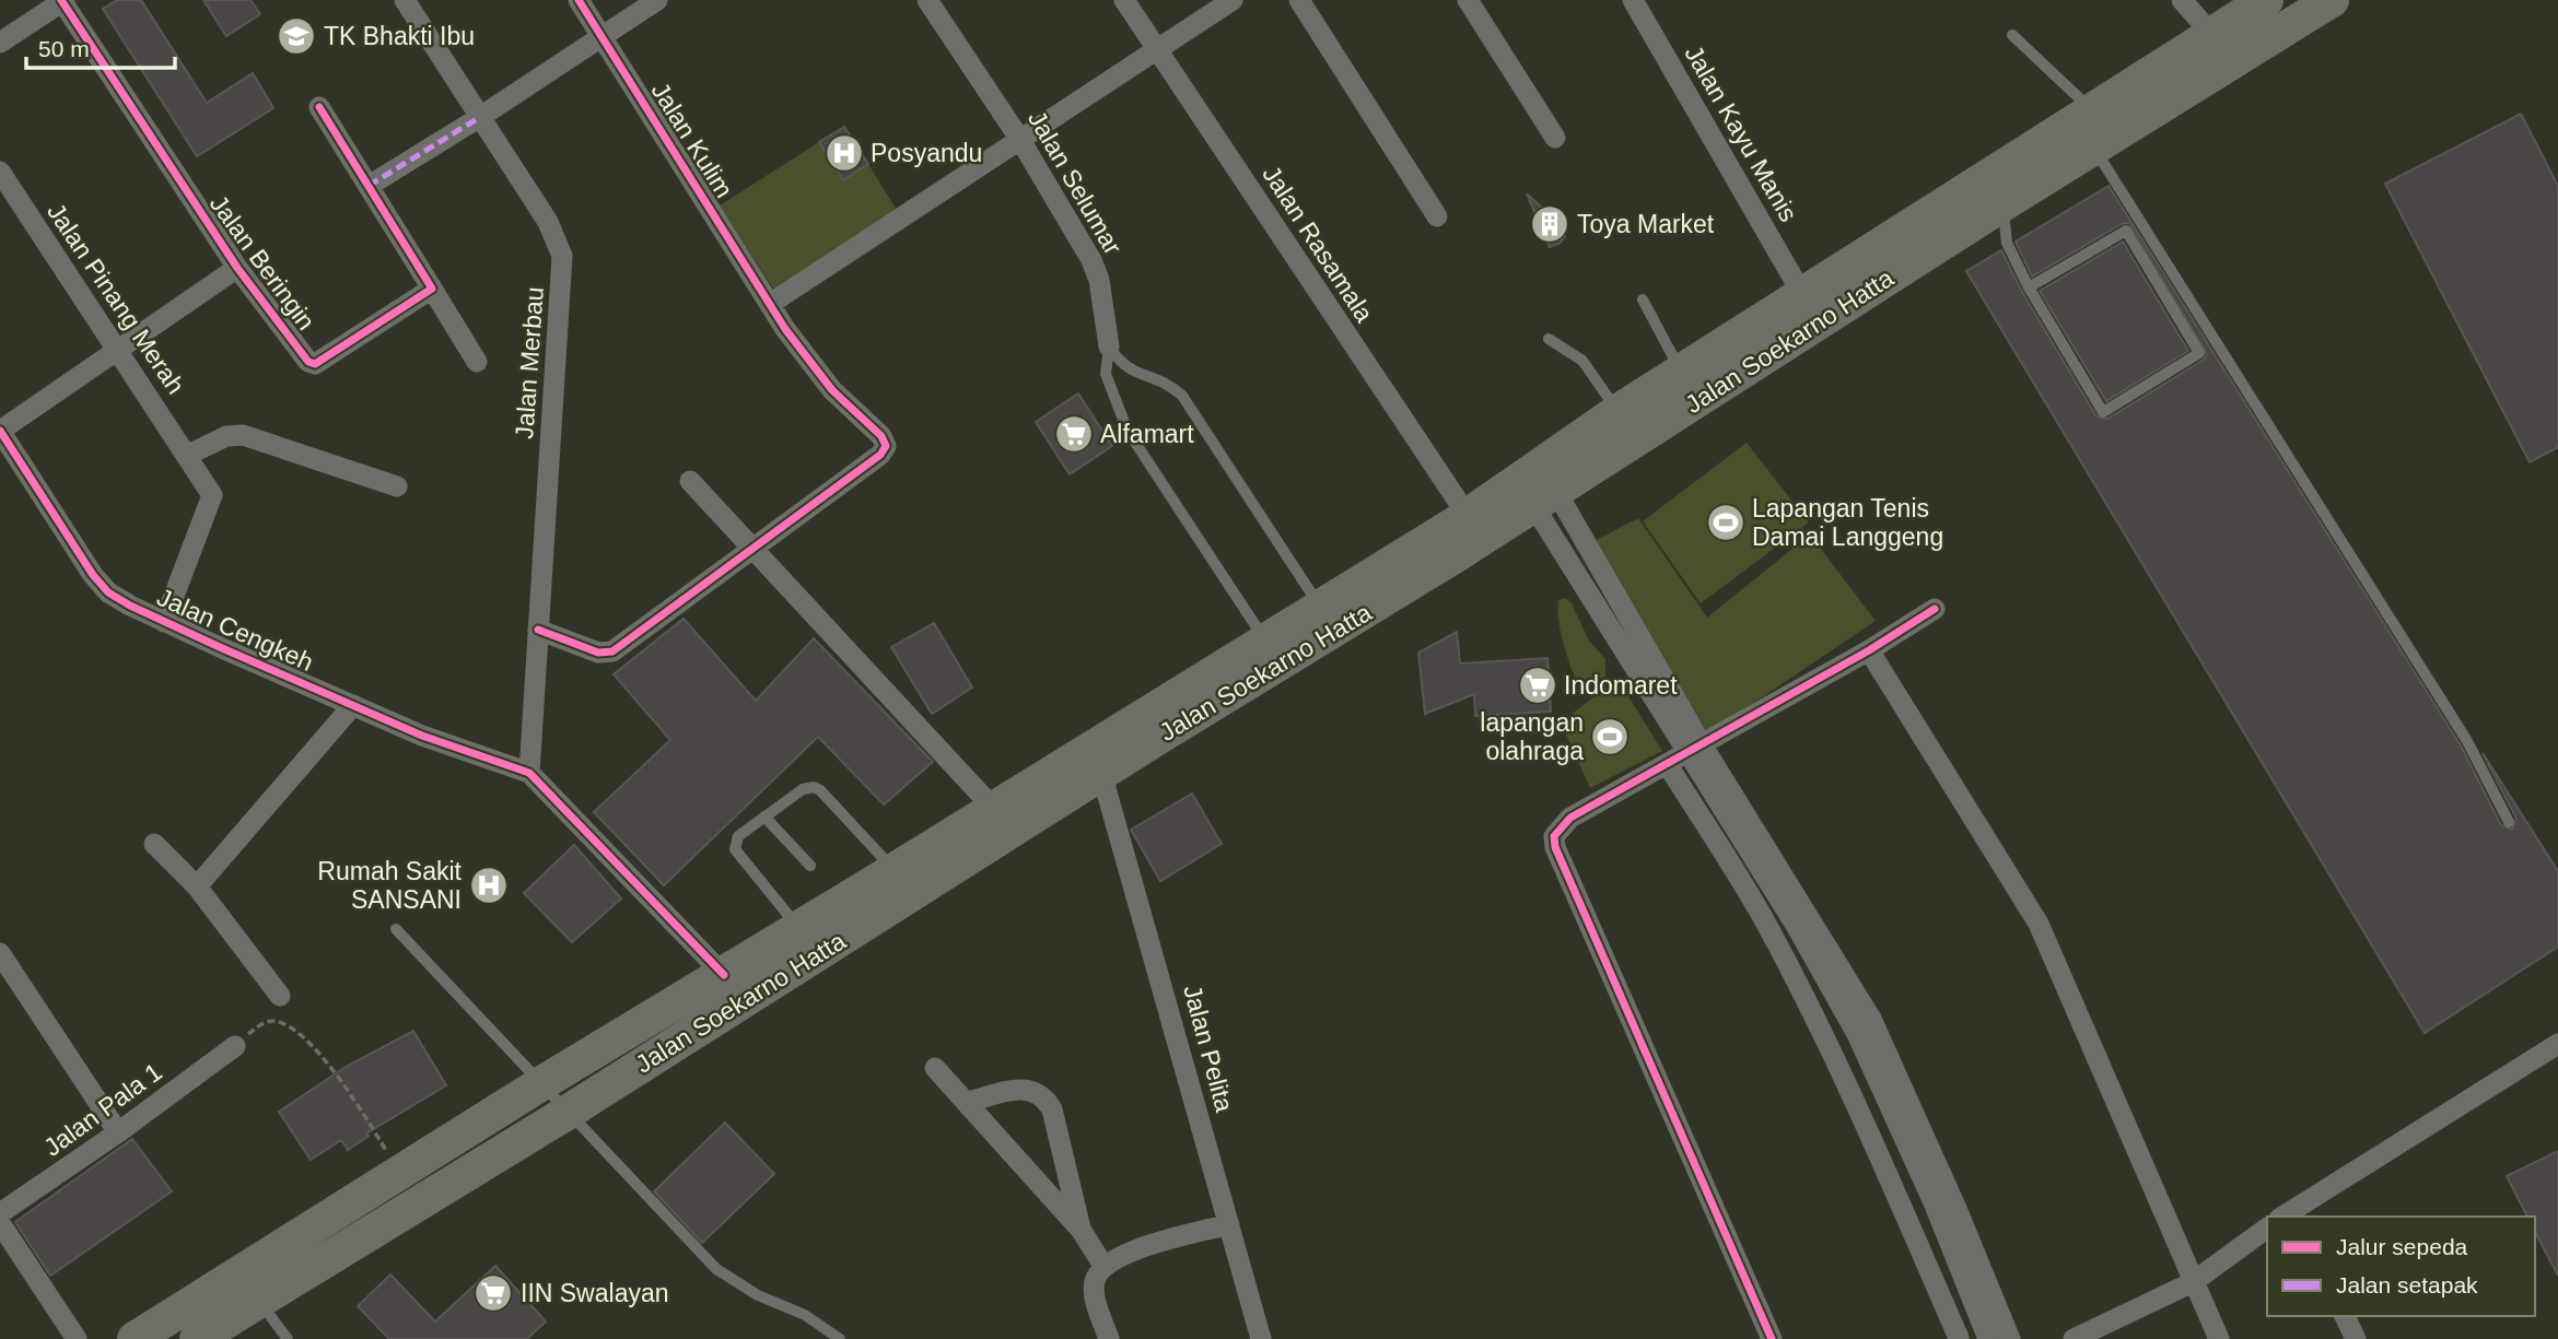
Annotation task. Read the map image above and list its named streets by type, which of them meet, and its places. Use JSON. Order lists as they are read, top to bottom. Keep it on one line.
{"streets":{"main road":["Jalan Soekarno Hatta"],"street":["Jalan Kayu Manis","Jalan Kulim","Jalan Selumar","Jalan Rasamala","Jalan Beringin","Jalan Pinang Merah","Jalan Merbau","Jalan Cengkeh","Jalan Pelita","Jalan Pala 1"]},"crossings":[["Jalan Kayu Manis","Jalan Soekarno Hatta"],["Jalan Rasamala","Jalan Soekarno Hatta"],["Jalan Pinang Merah","Jalan Cengkeh"],["Jalan Soekarno Hatta","Jalan Pelita"],["Jalan Merbau","Jalan Cengkeh"]],"places":{"school or university":["TK Bhakti Ibu"],"hospital":["Posyandu","Rumah Sakit SANSANI"],"building":["Toya Market"],"supermarket":["Alfamart","Indomaret","IIN Swalayan"],"sports":["Lapangan Tenis Damai Langgeng","lapangan olahraga"]},"legend":["Jalur sepeda","Jalan setapak"],"scale_bar":"50 m"}
